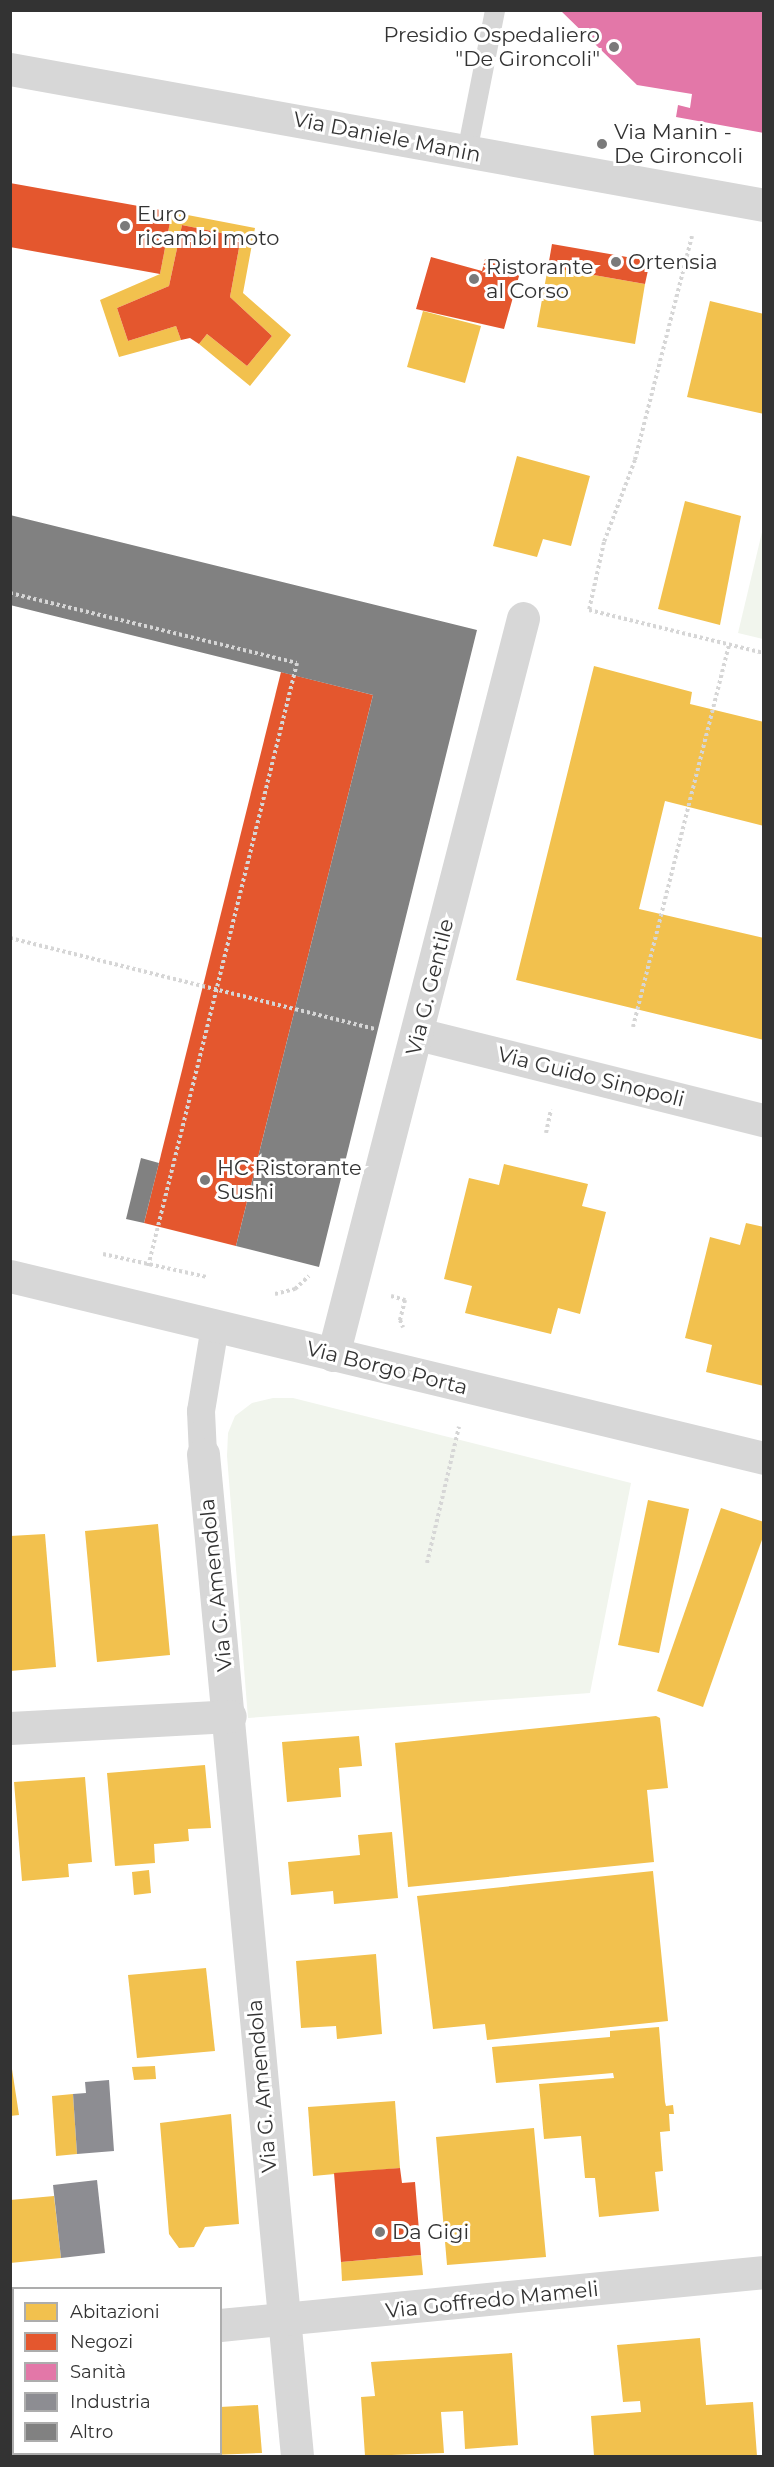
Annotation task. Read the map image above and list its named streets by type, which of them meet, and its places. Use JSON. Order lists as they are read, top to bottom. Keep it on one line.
{"streets":{"street":["Via Daniele Manin","Via G. Gentile","Via Guido Sinopoli","Via Borgo Porta","Via G. Amendola","Via Goffredo Mameli"]},"crossings":[["Via G. Gentile","Via Guido Sinopoli"],["Via G. Gentile","Via Borgo Porta"],["Via G. Amendola","Via Goffredo Mameli"]],"places":["Presidio Ospedaliero \"De Gironcoli\"","Via Manin - De Gironcoli","Euro ricambi moto","Ortensia","Ristorante al Corso","HC Ristorante Sushi","Da Gigi"],"legend":["Abitazioni","Negozi","Sanità","Industria","Altro"]}
